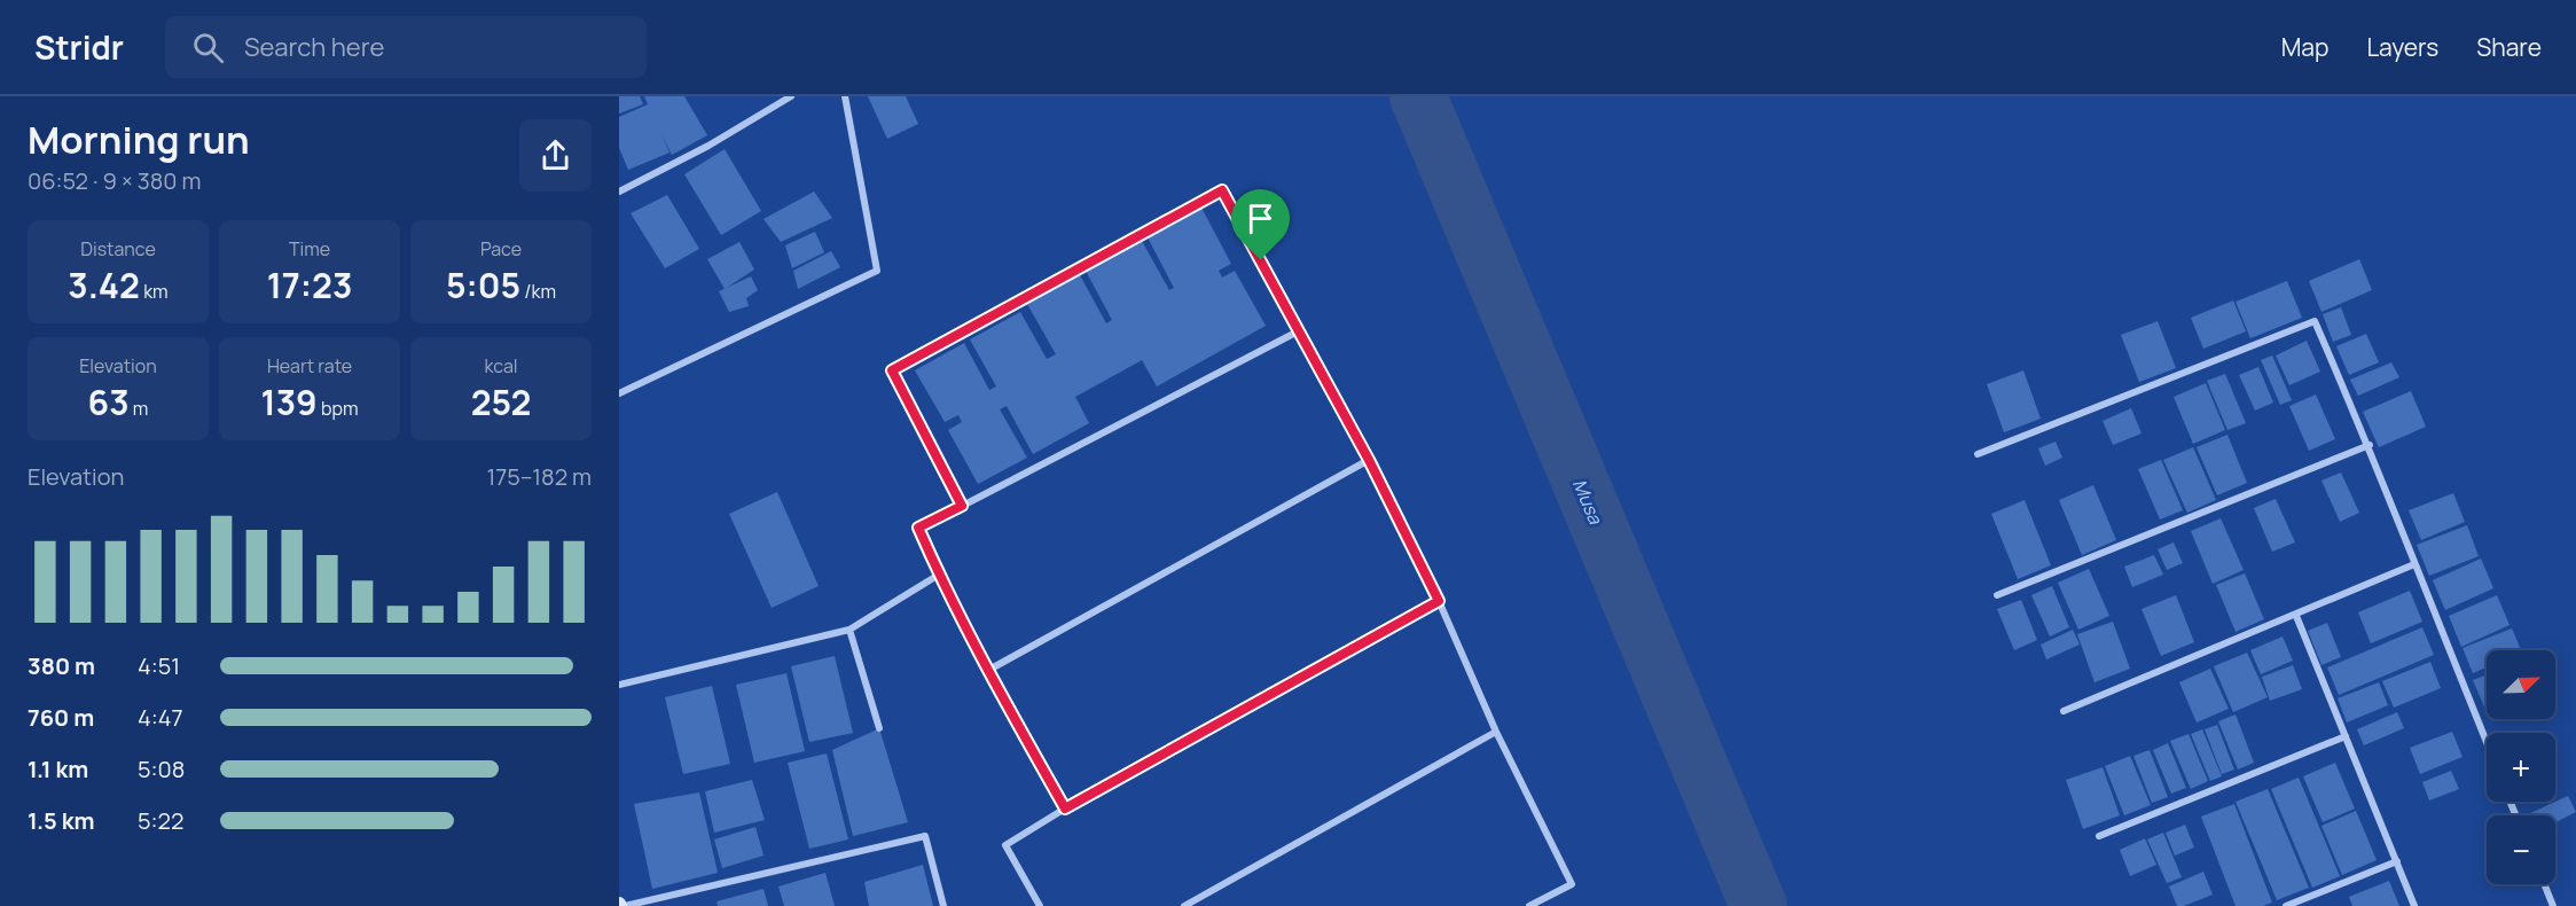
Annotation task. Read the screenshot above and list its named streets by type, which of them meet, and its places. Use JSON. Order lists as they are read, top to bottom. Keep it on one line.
{"water":["Musa"],"north":"top right","page":{"header":"Stridr","search":"Search here","nav":["Map","Layers","Share"],"heading":["Morning run","06:52 · 9 × 380 m"],"stats":[["Distance","3.42 km"],["Time","17:23"],["Pace","5:05 /km"],["Elevation","63 m"],["Heart rate","139 bpm"],["kcal","252"]],"chart":["Elevation","175–182 m"],"list":[{"name":"380 m","note":"4:51"},{"name":"760 m","note":"4:47"},{"name":"1.1 km","note":"5:08"},{"name":"1.5 km","note":"5:22"}],"map_buttons":["+","−"]}}
